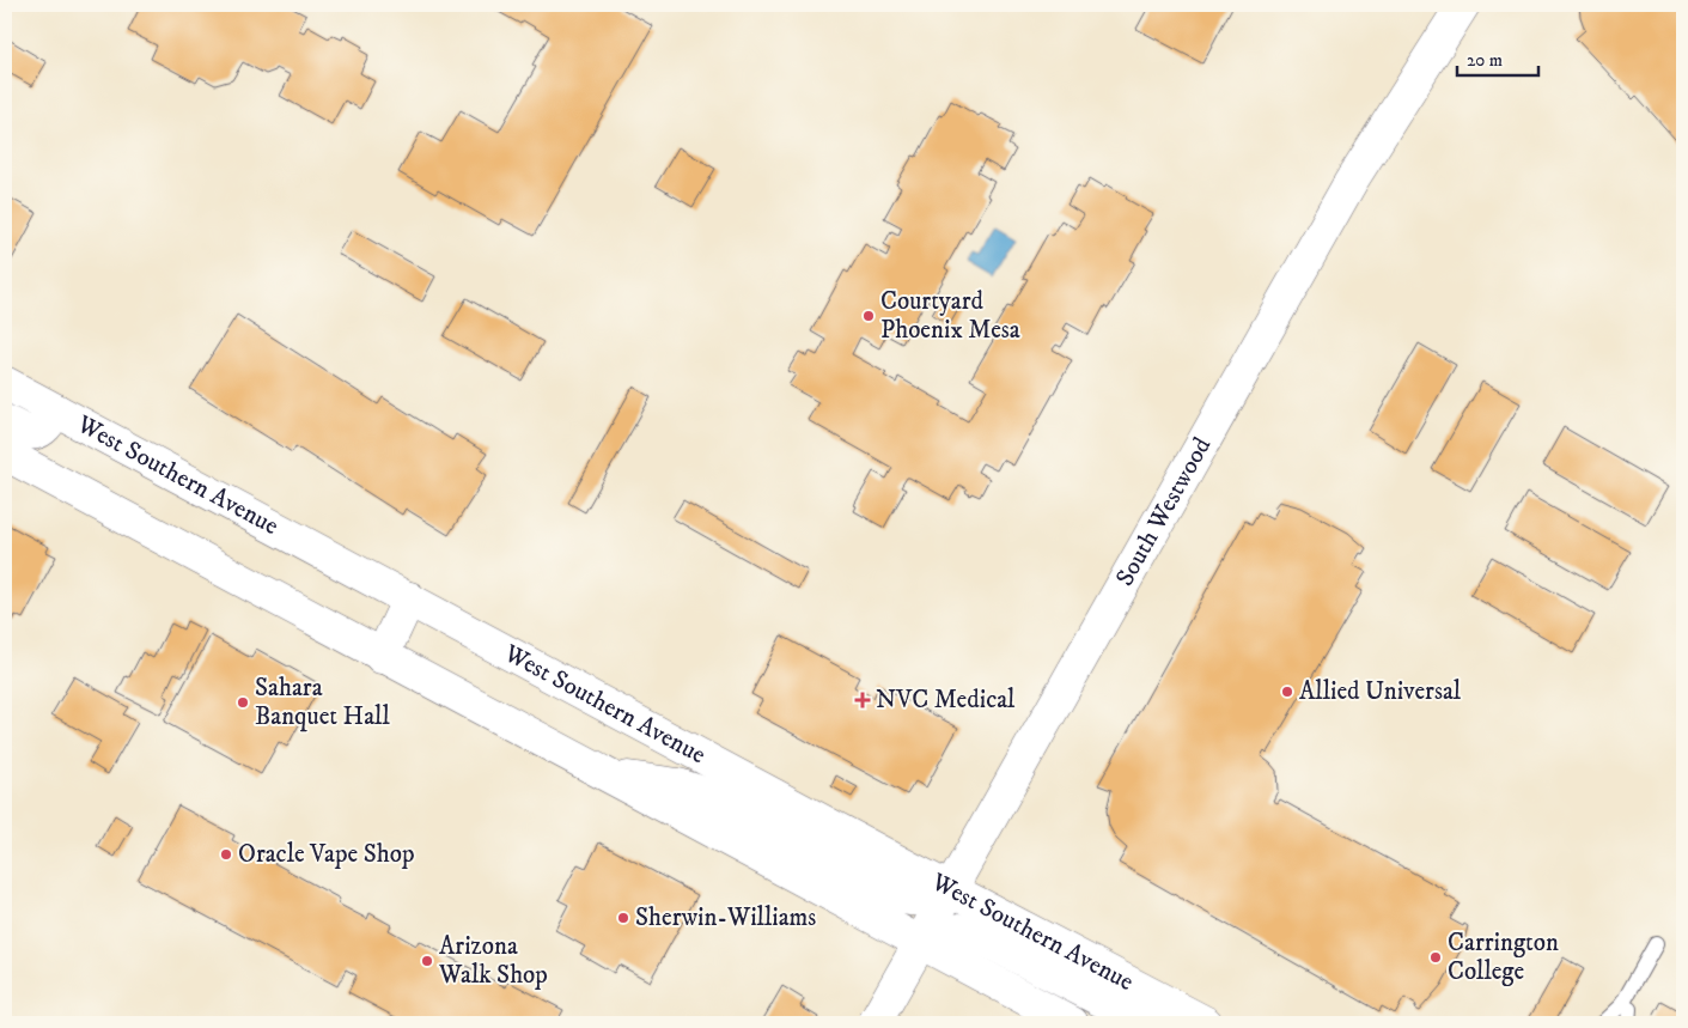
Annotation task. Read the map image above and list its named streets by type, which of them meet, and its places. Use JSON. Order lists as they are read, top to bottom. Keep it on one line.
{"streets":{"main road":["West Southern Avenue","South Westwood"]},"crossings":[["West Southern Avenue","South Westwood"]],"places":{"other":["Courtyard Phoenix Mesa","Allied Universal","Sahara Banquet Hall","Oracle Vape Shop","Sherwin-Williams","Carrington College","Arizona Walk Shop"],"health":["NVC Medical"]},"scale_bar":"20 m"}
